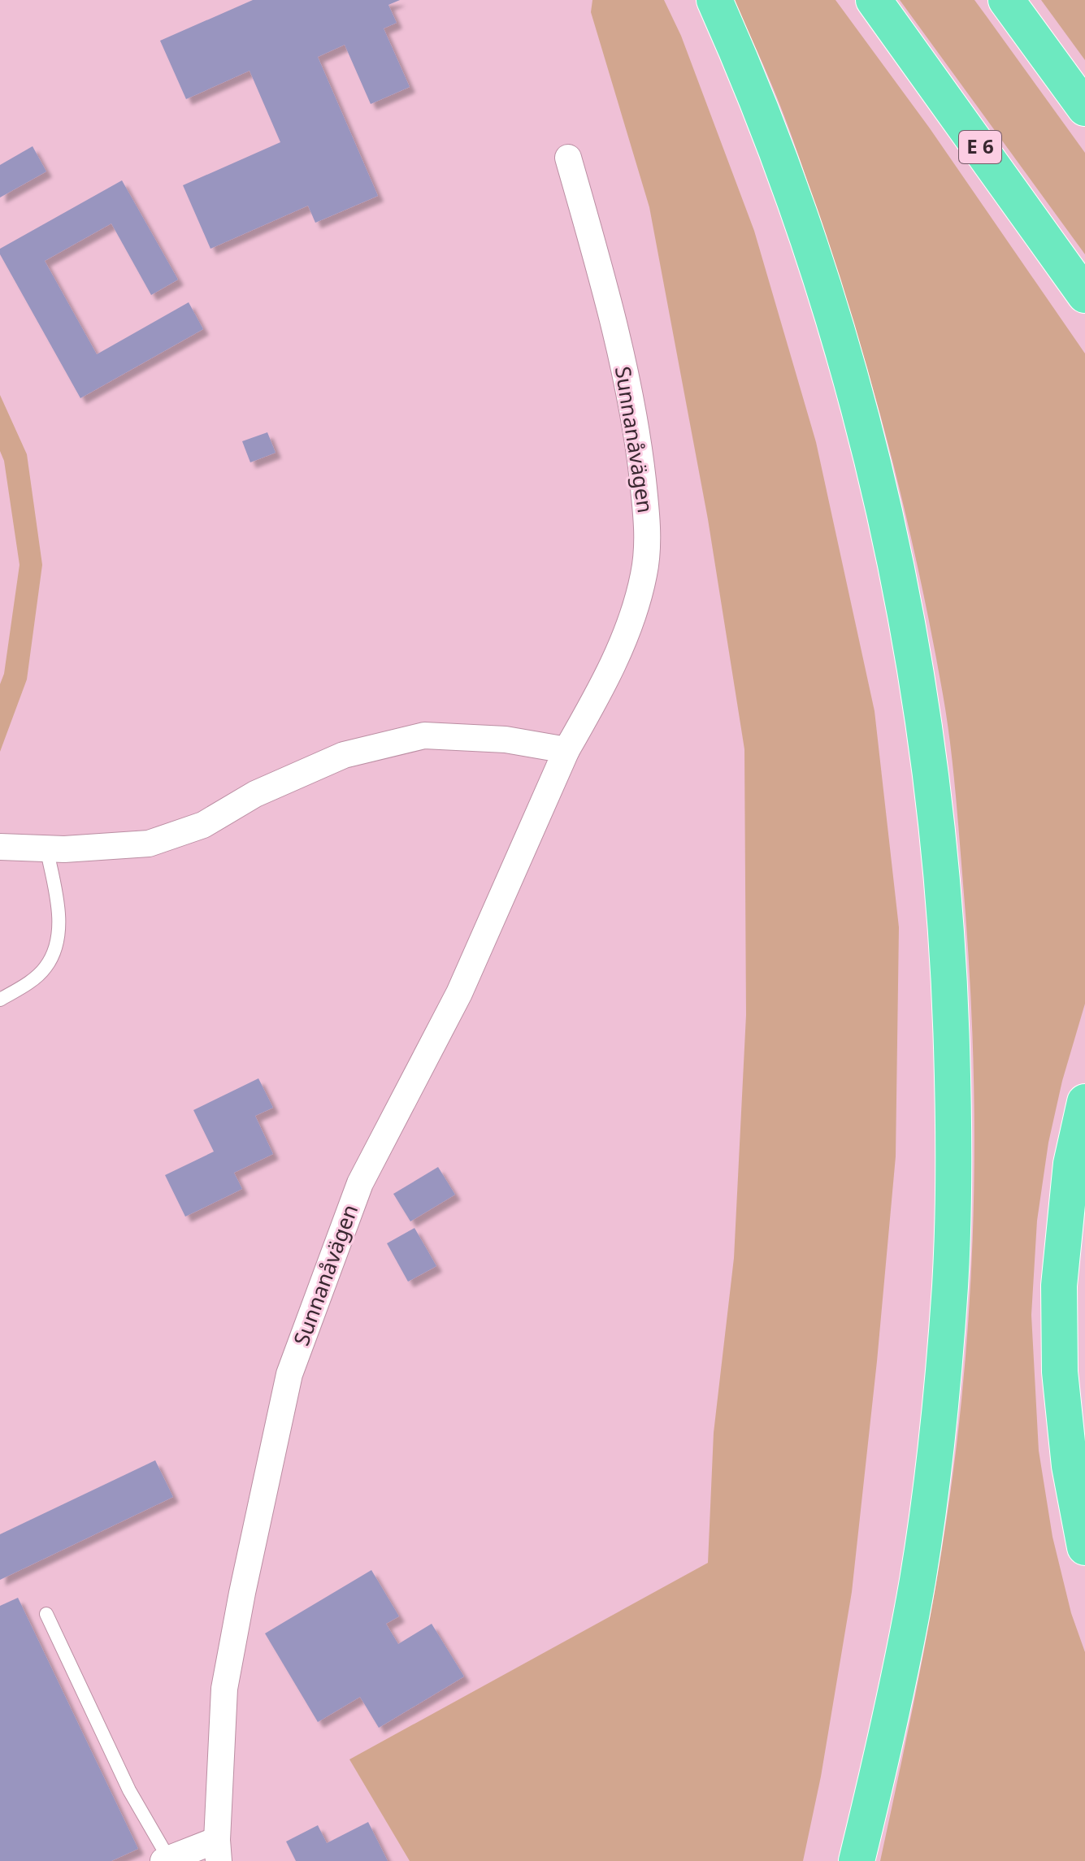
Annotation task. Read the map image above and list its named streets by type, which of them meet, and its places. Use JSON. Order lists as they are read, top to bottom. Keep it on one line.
{"streets":{"highway":["E 6"],"street":["Sunnanåvägen"]}}
